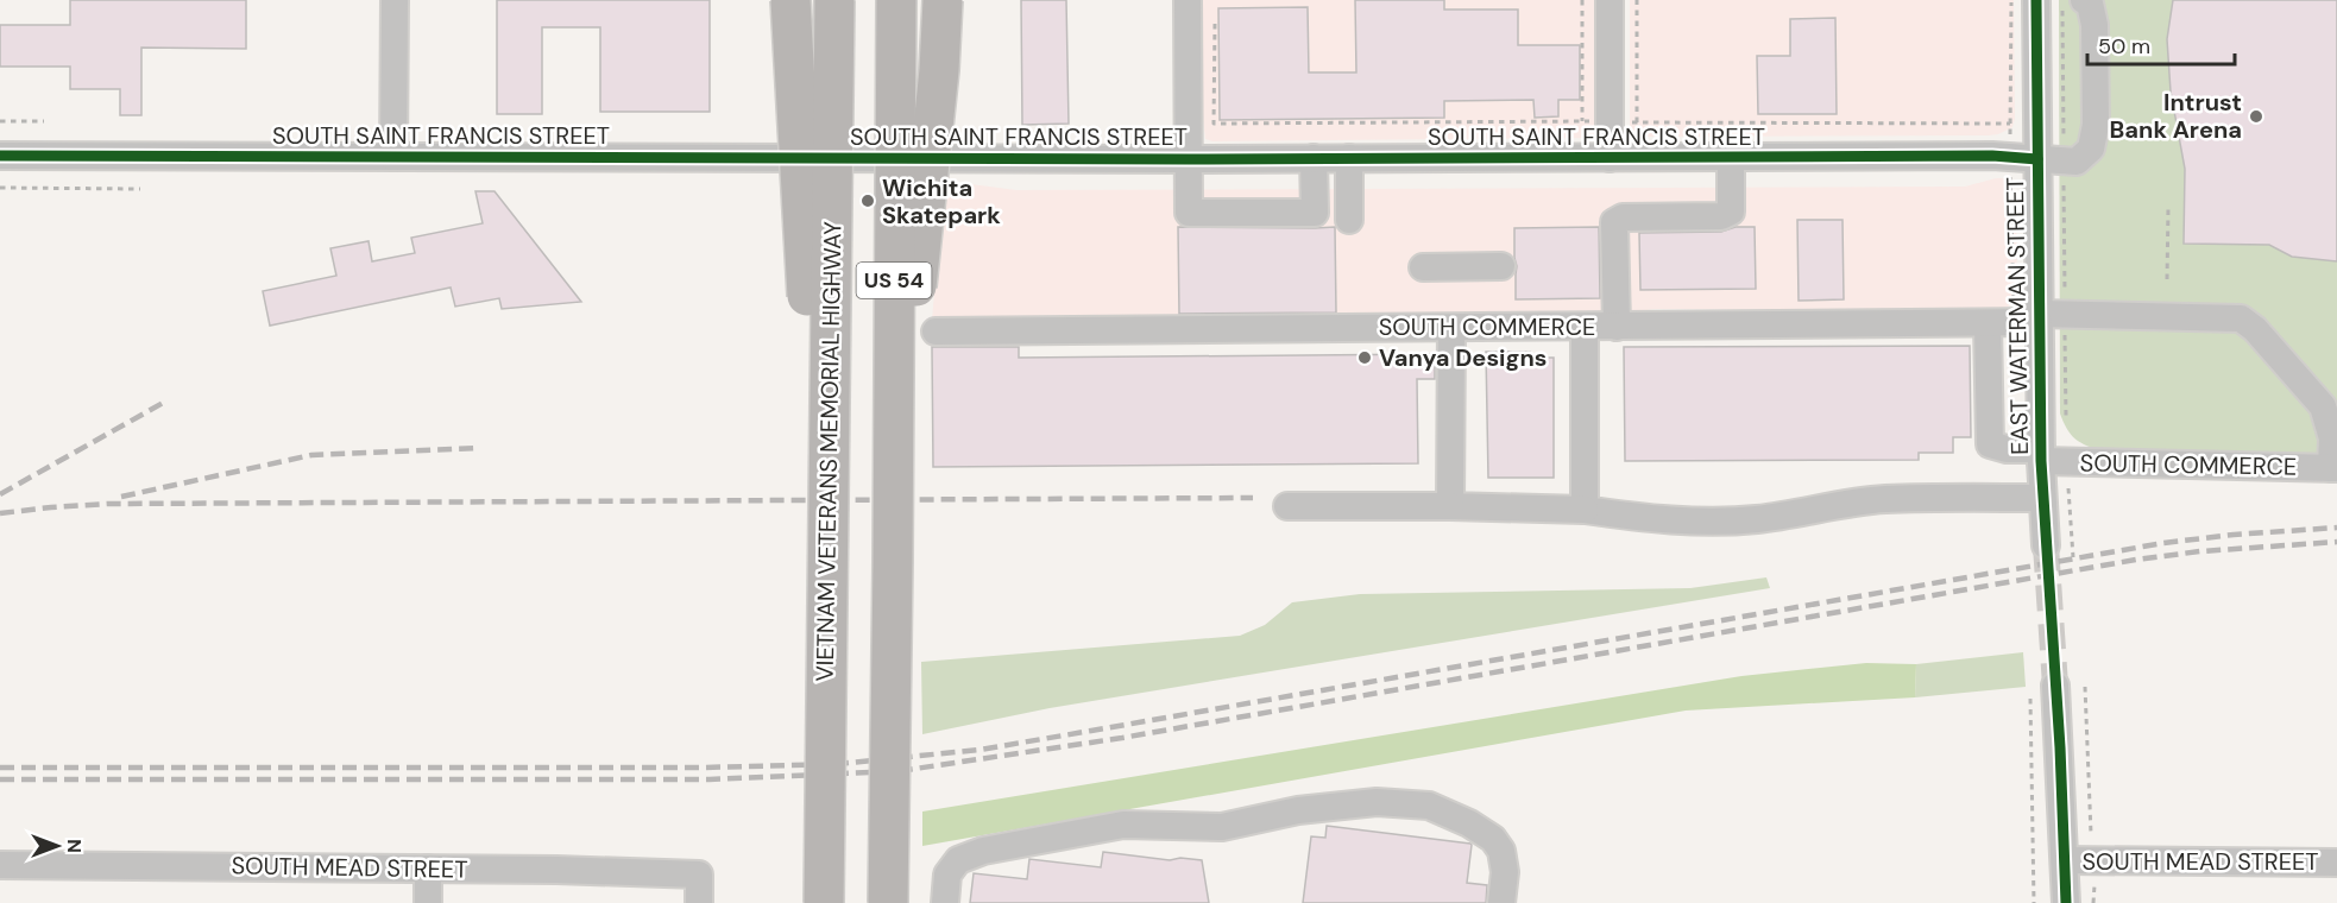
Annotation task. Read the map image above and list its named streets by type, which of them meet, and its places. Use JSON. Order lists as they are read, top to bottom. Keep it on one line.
{"streets":{"highway":["US 54","VIETNAM VETERANS MEMORIAL HIGHWAY"],"street":["SOUTH SAINT FRANCIS STREET","EAST WATERMAN STREET","SOUTH COMMERCE","SOUTH MEAD STREET"]},"crossings":[["SOUTH SAINT FRANCIS STREET","EAST WATERMAN STREET"],["EAST WATERMAN STREET","SOUTH COMMERCE"]],"places":["Intrust Bank Arena","Wichita Skatepark","Vanya Designs"],"scale_bar":"50 m","north":"right"}
